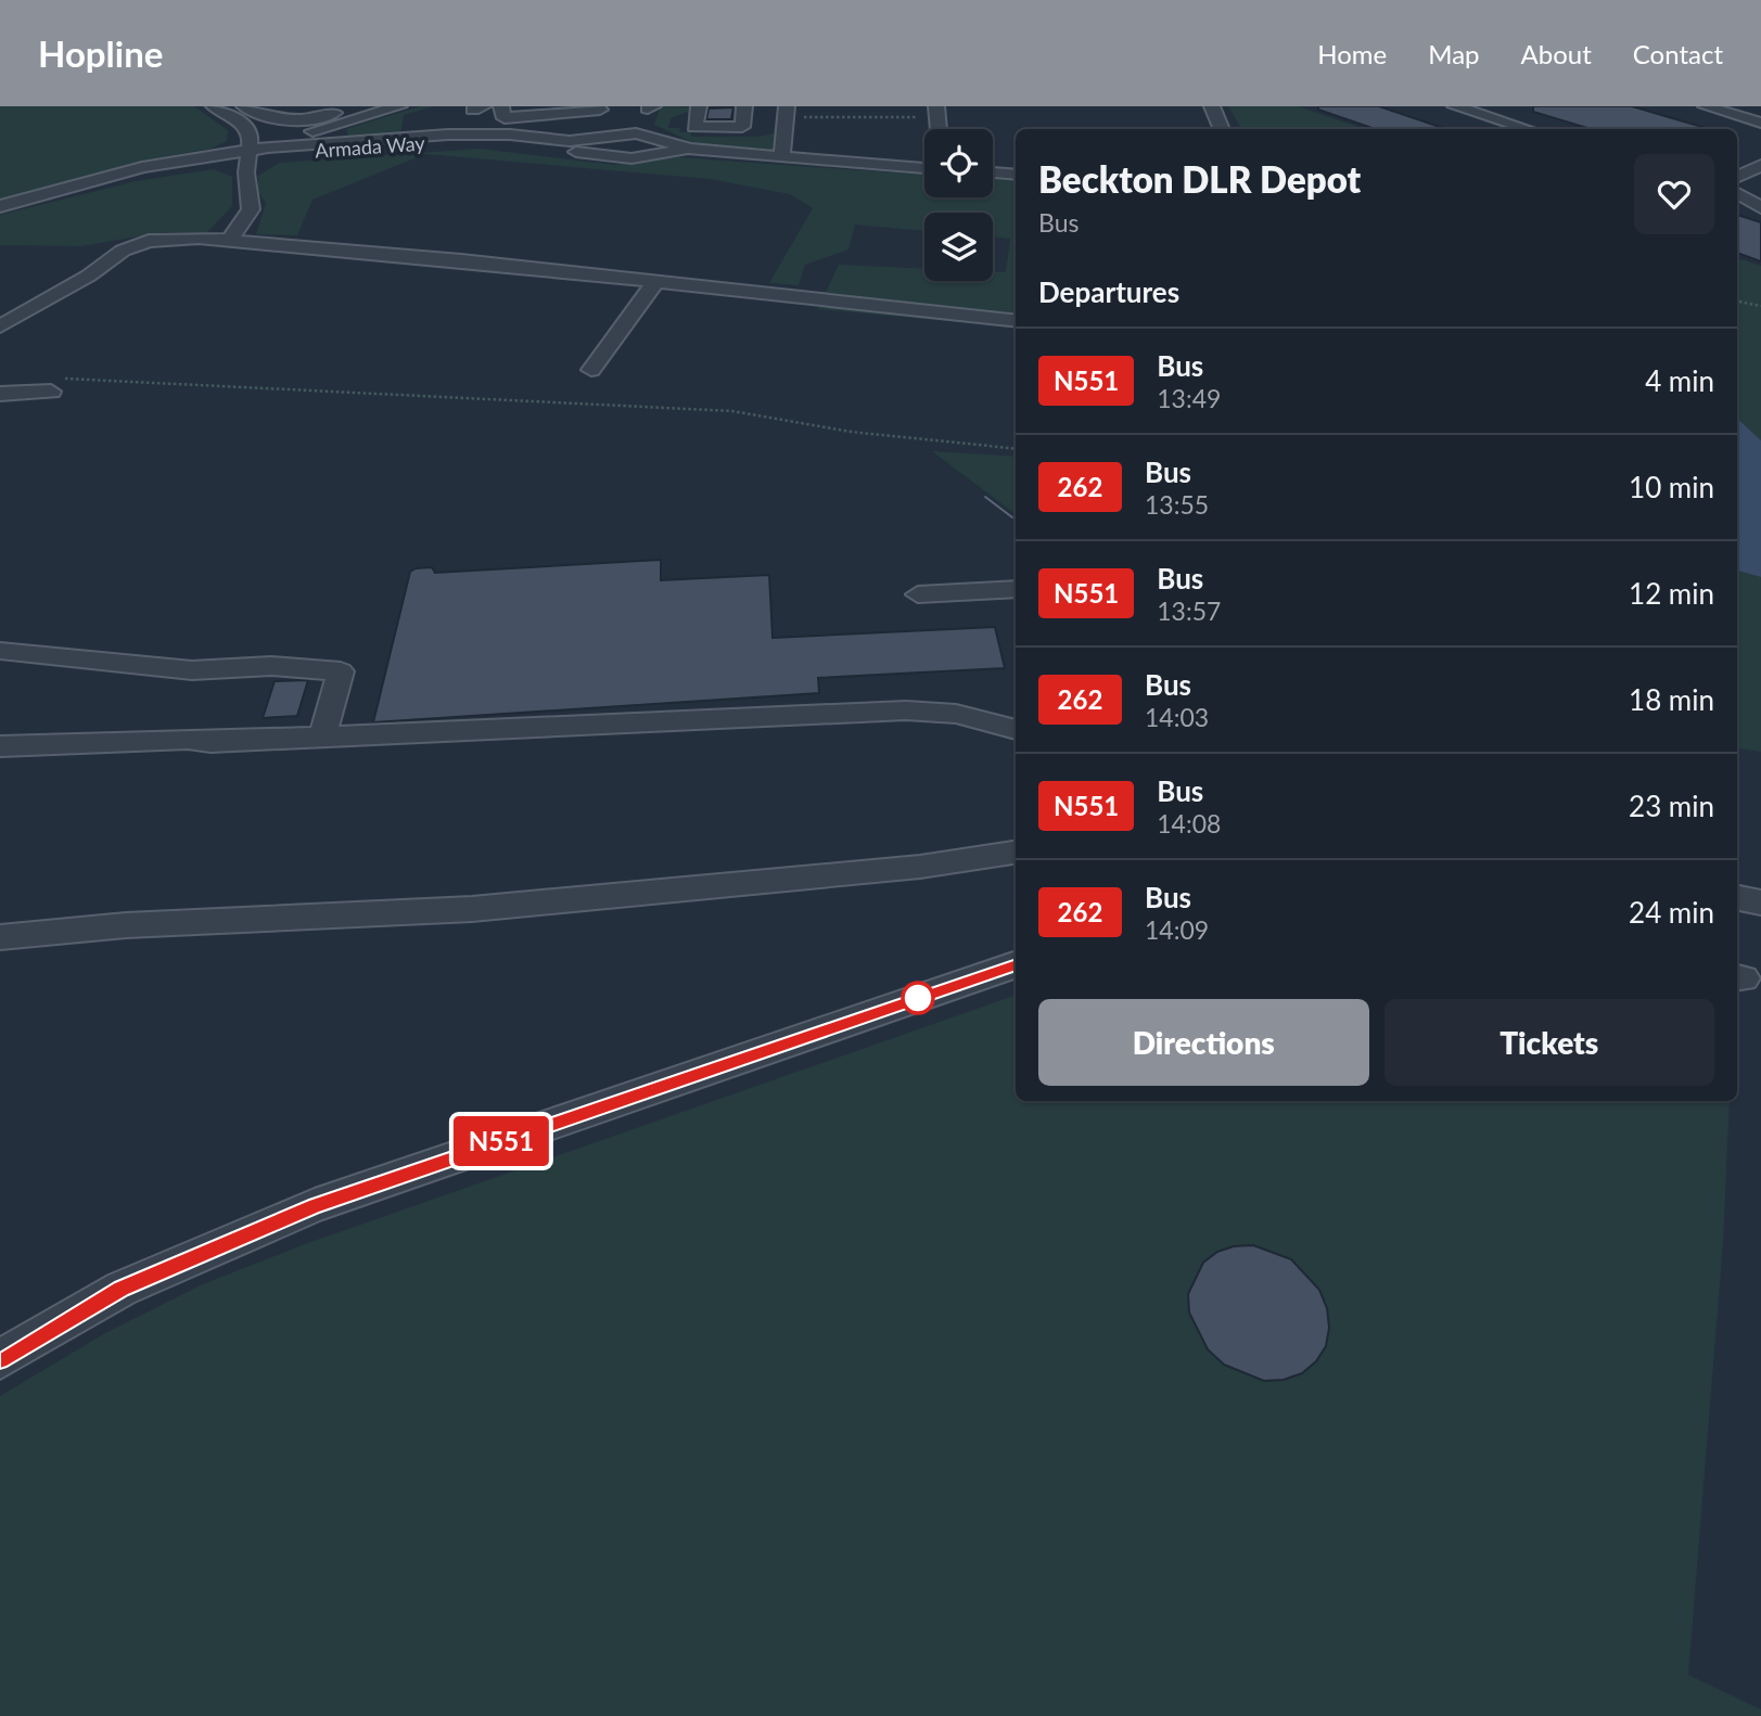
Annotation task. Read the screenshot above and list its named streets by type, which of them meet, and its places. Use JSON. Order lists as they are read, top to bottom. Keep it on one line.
{"streets":{"street":["Armada Way"]},"lines":["bus line N551"],"page":{"header":"Hopline","nav":["Home","Map","About","Contact"],"on_map":"N551","heading":[["Beckton DLR Depot","Bus"],"Departures"],"list":[{"mark":"N551","name":"Bus","note":"13:49","value":"4 min"},{"mark":"262","name":"Bus","note":"13:55","value":"10 min"},{"mark":"N551","name":"Bus","note":"13:57","value":"12 min"},{"mark":"262","name":"Bus","note":"14:03","value":"18 min"},{"mark":"N551","name":"Bus","note":"14:08","value":"23 min"},{"mark":"262","name":"Bus","note":"14:09","value":"24 min"}],"buttons":["Directions","Tickets"]}}
